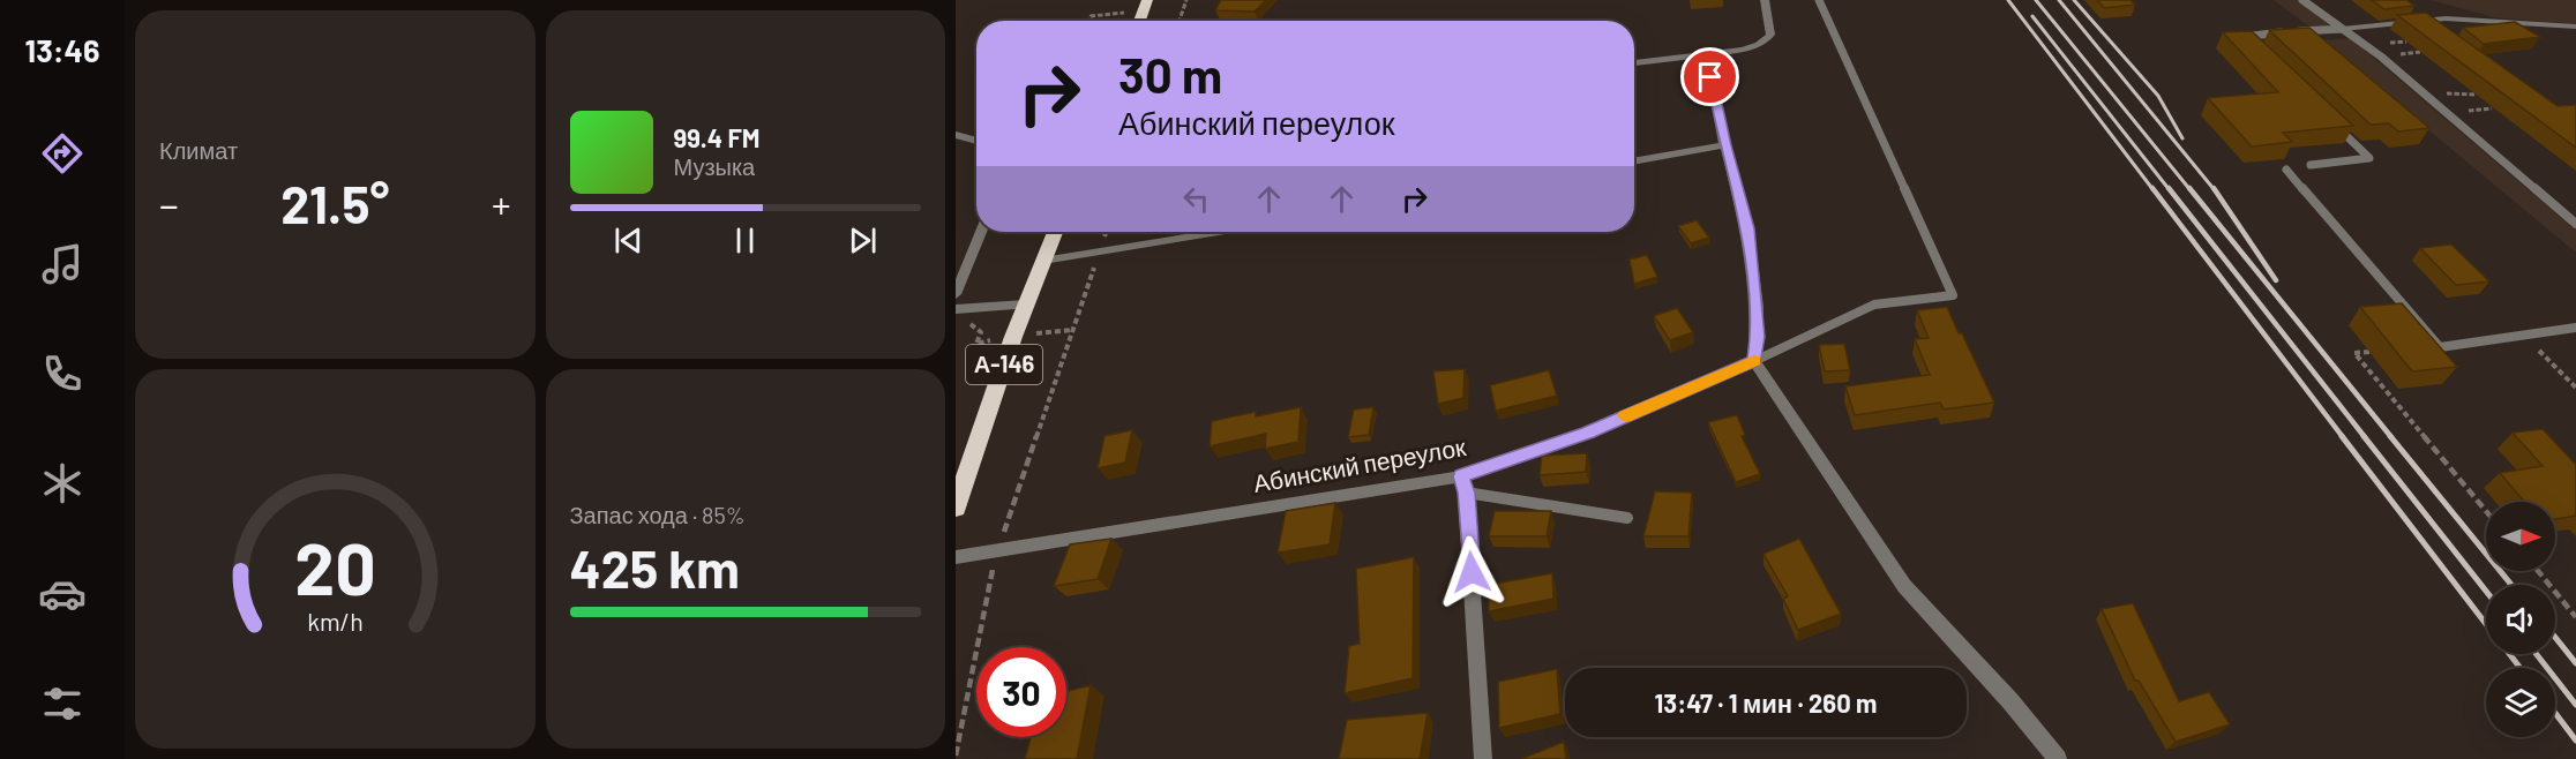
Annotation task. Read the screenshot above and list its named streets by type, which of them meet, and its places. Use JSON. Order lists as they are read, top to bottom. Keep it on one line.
{"streets":{"highway":["А-146"],"street":["Абинский переулок"]},"north":"right","page":{"tabs":"13:46","tile":["Климат",["Запас хода · 85%","425 km"]],"turn":["30 m","Абинский переулок"],"song":["99.4 FM","Музыка"],"heat":["−","21.5°","+"],"limit":"30","trip":"13:47 · 1 мин · 260 m","gauge":["20","km/h"]}}
